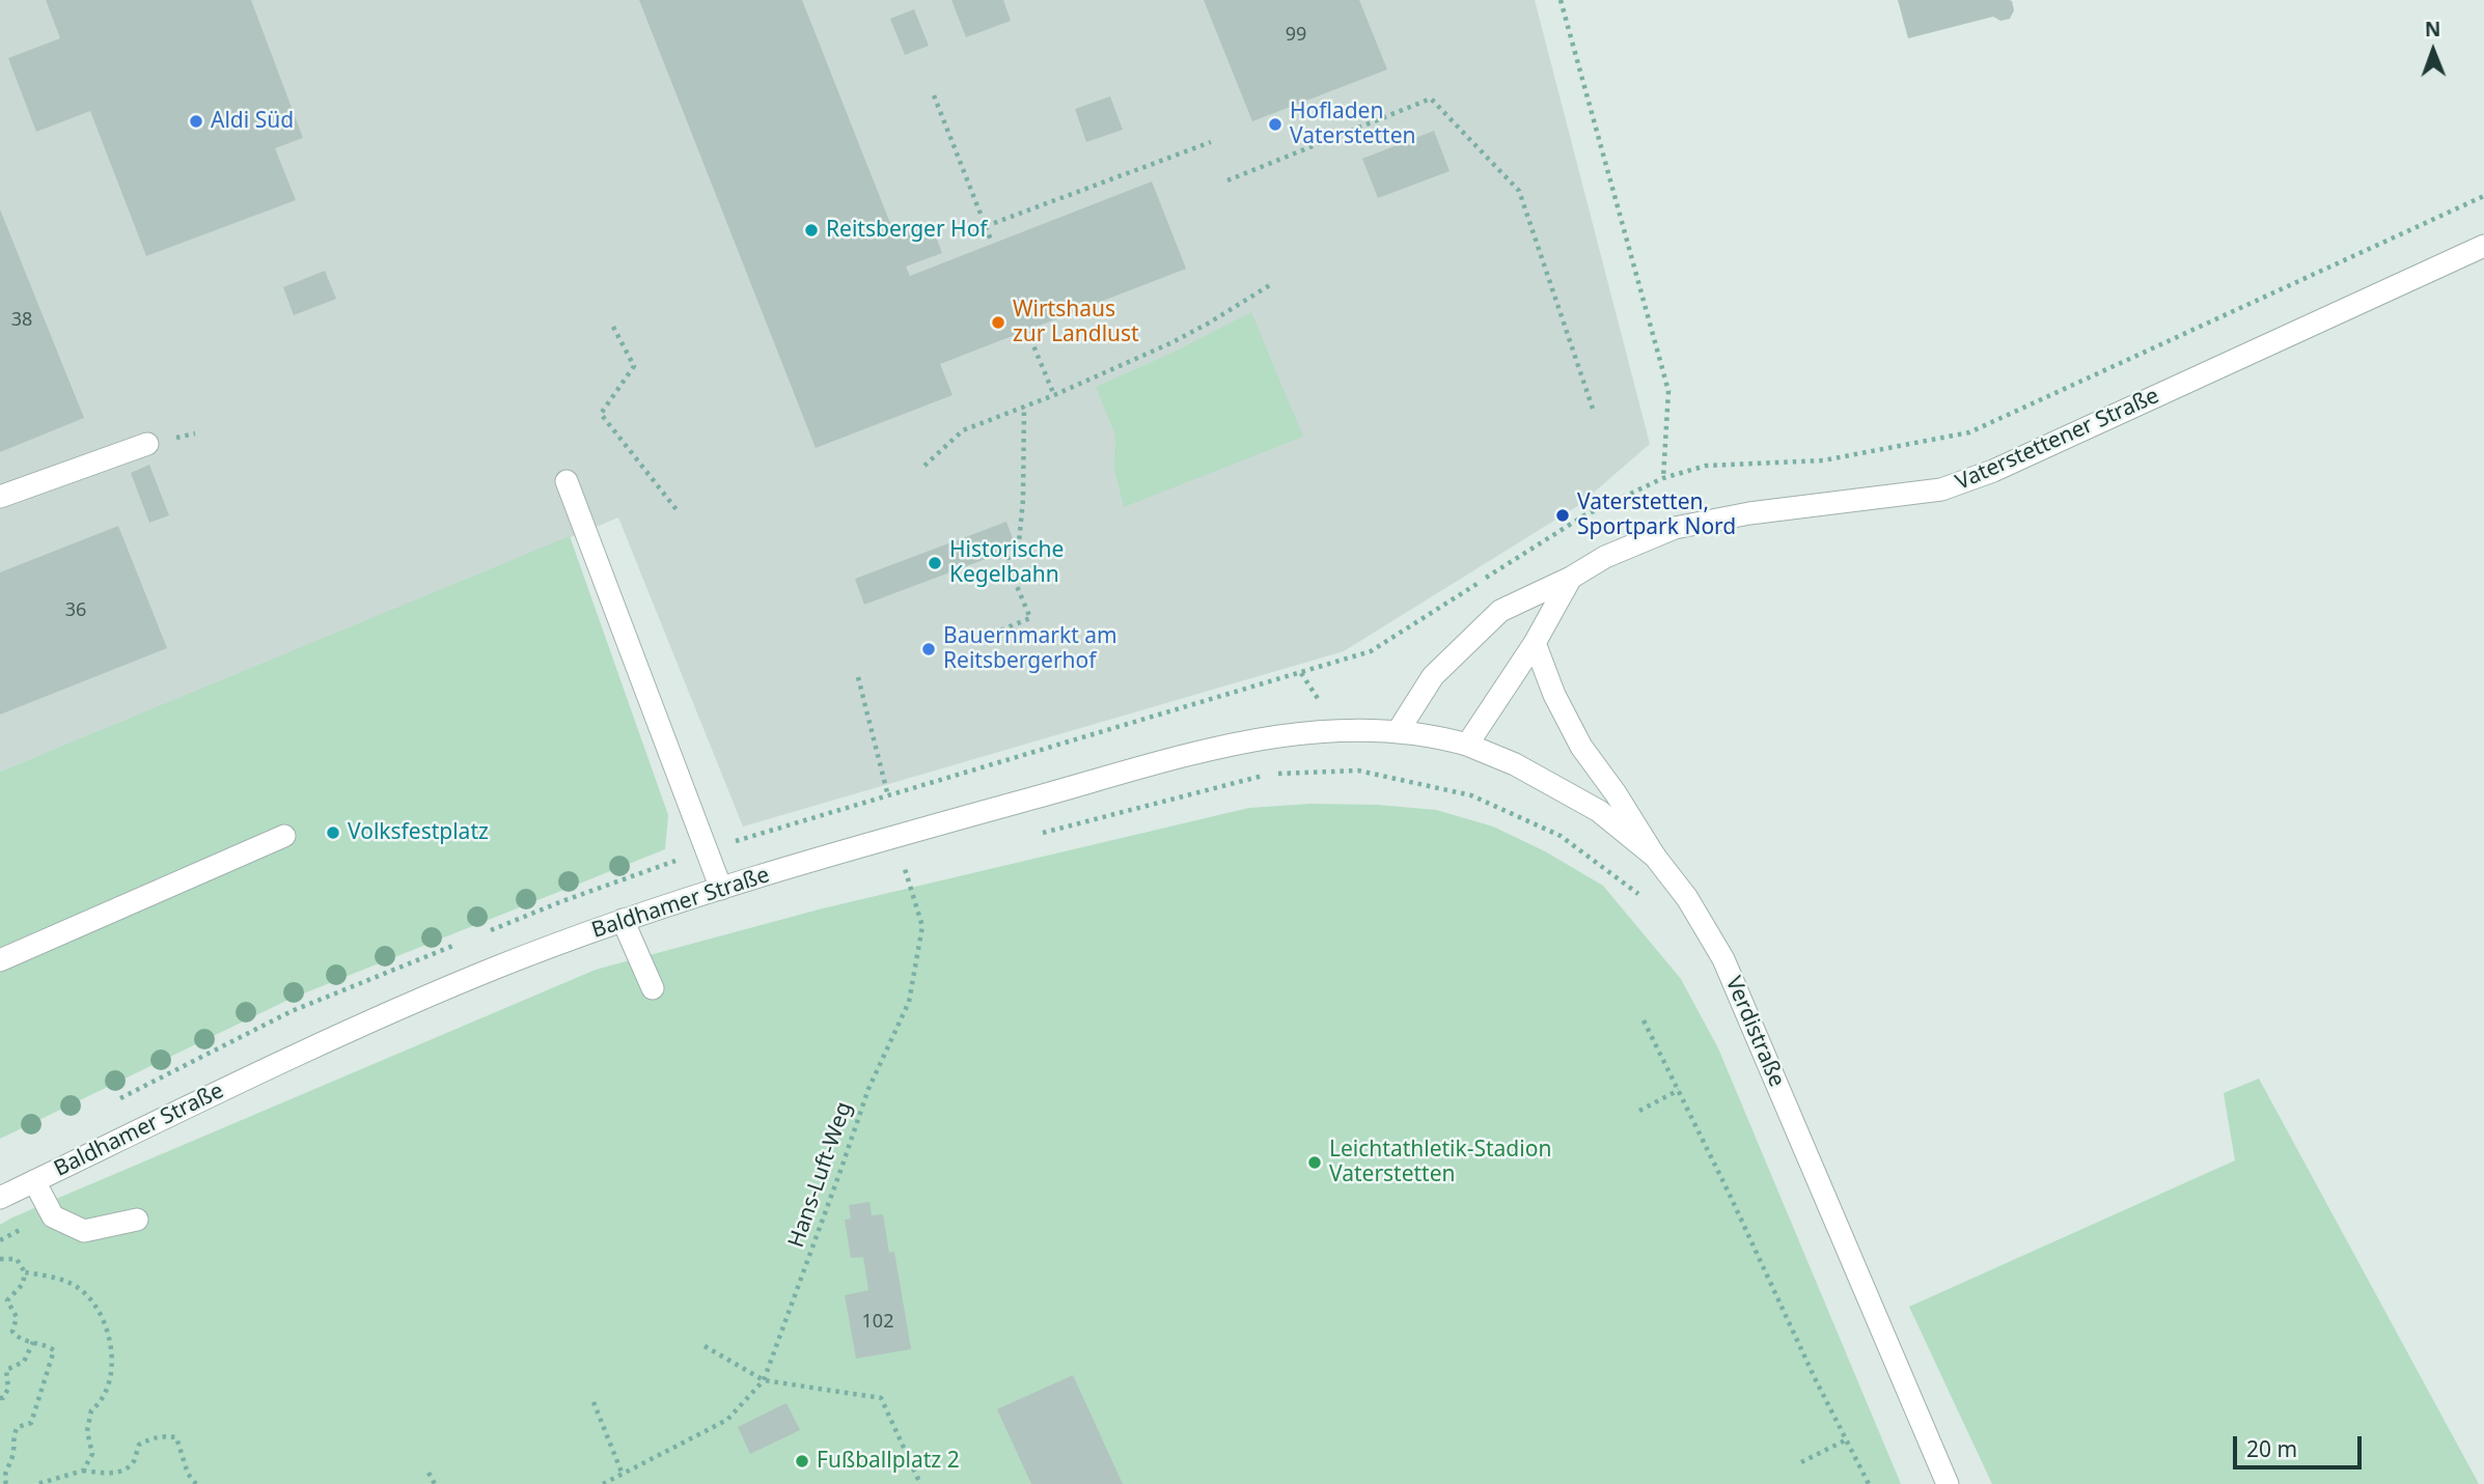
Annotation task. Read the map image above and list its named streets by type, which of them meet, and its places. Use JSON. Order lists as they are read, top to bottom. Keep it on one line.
{"streets":{"street":["Vaterstettener Straße","Baldhamer Straße","Verdistraße"],"path":["Hans-Luft-Weg"]},"crossings":[["Vaterstettener Straße","Baldhamer Straße"],["Vaterstettener Straße","Verdistraße"],["Baldhamer Straße","Verdistraße"],["Baldhamer Straße","Hans-Luft-Weg"]],"places":["Aldi Süd","Hofladen Vaterstetten","Reitsberger Hof","Wirtshaus zur Landlust","Vaterstetten, Sportpark Nord","Historische Kegelbahn","Bauernmarkt am Reitsbergerhof","Volksfestplatz","Leichtathletik-Stadion Vaterstetten","Fußballplatz 2"],"house_numbers":["99","38","36","102"],"scale_bar":"20 m","north":"top"}
